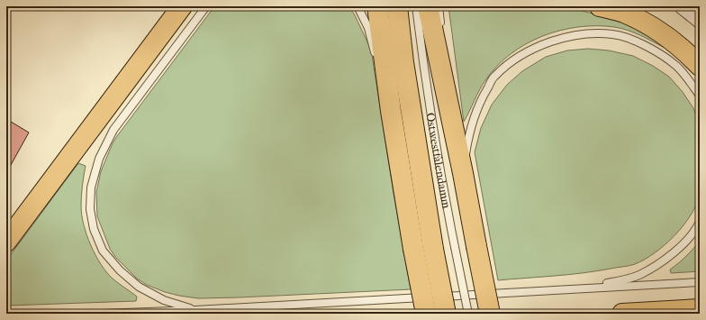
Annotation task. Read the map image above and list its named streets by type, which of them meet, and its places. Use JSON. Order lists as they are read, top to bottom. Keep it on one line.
{"streets":{"highway":["Ostwestfalendamm"]}}
